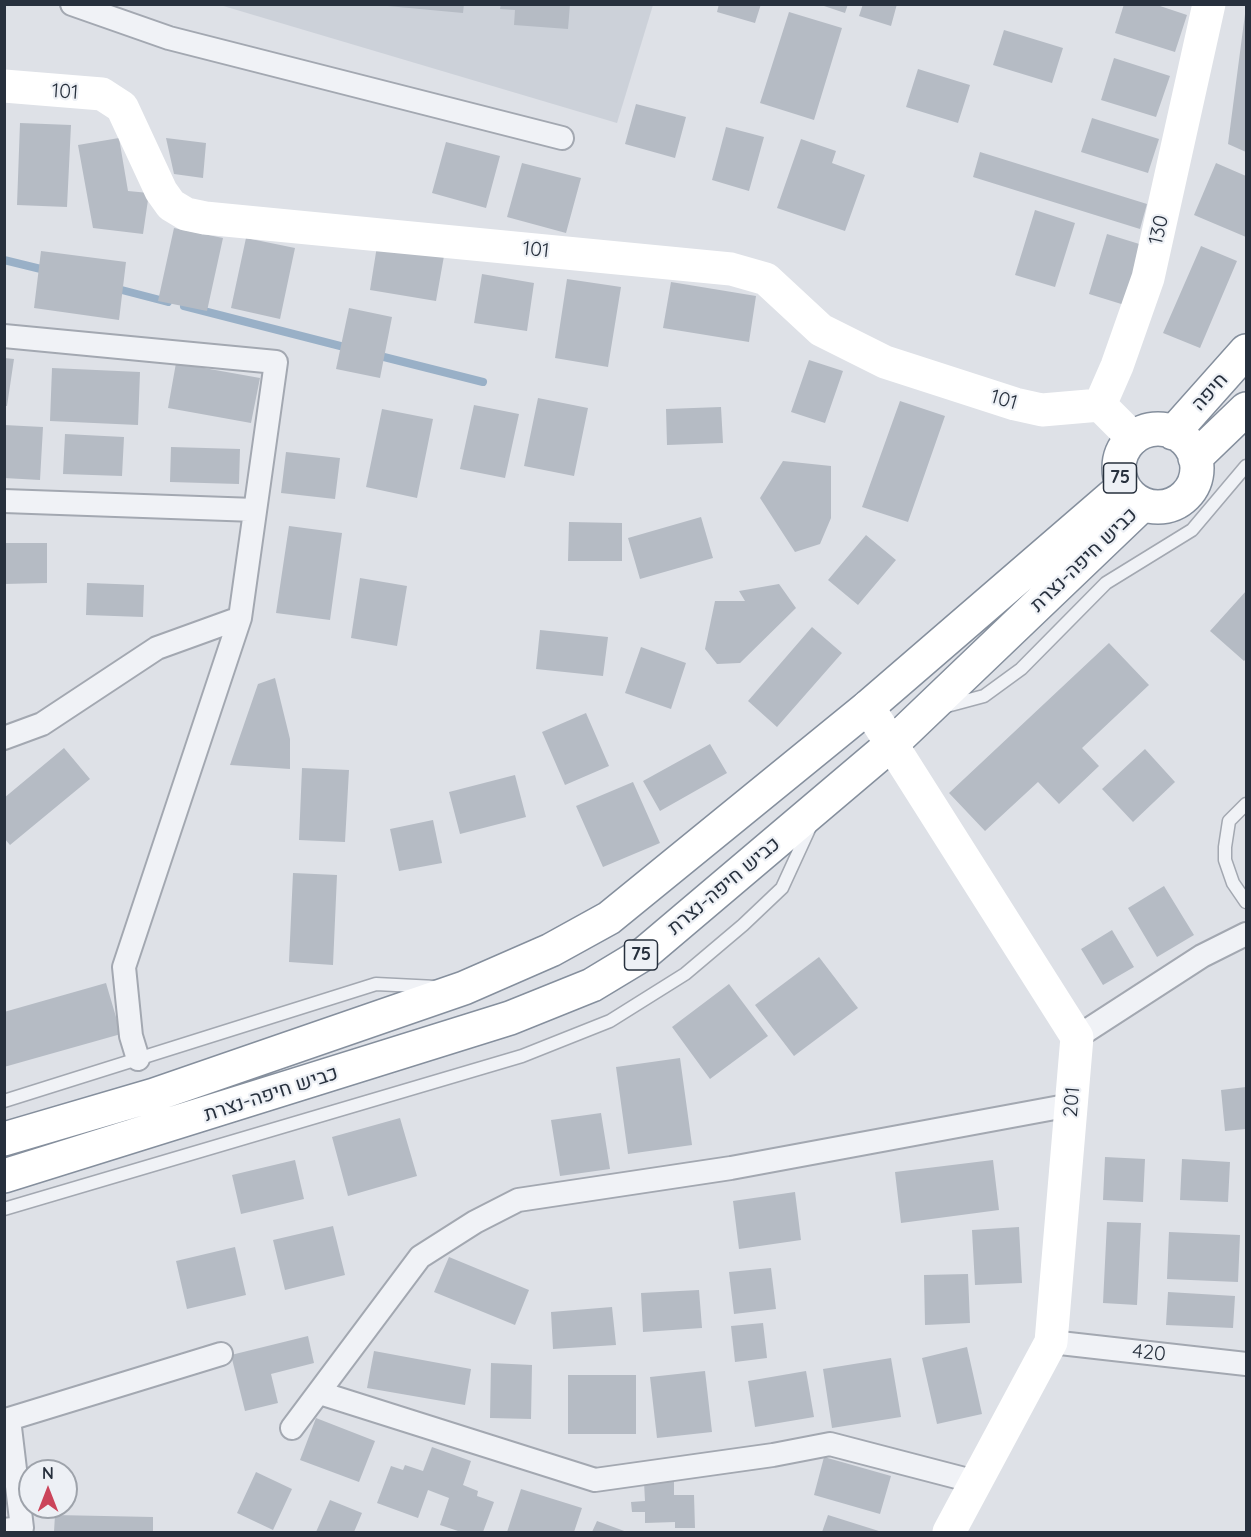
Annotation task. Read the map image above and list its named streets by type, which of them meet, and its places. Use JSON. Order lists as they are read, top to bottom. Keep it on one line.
{"streets":{"main road":["101","130","חיפה","75","כביש חיפה-נצרת","201"],"street":["420"]},"crossings":[["101","130"],["חיפה","75"],["חיפה","כביש חיפה-נצרת"],["75","כביש חיפה-נצרת"],["201","420"]],"north":"top"}
